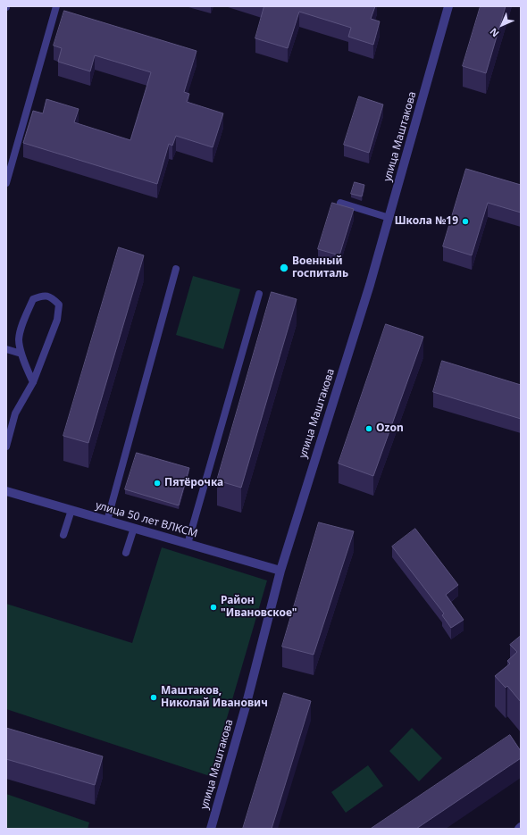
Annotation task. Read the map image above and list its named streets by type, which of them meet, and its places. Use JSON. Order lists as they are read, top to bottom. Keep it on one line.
{"streets":{"street":["улица Маштакова","улица 50 лет ВЛКСМ"]},"crossings":[["улица Маштакова","улица 50 лет ВЛКСМ"]],"places":["Школа №19","Военный госпиталь","Ozon","Пятёрочка","Район \"Ивановское\"","Маштаков, Николай Иванович"],"north":"bottom left"}
